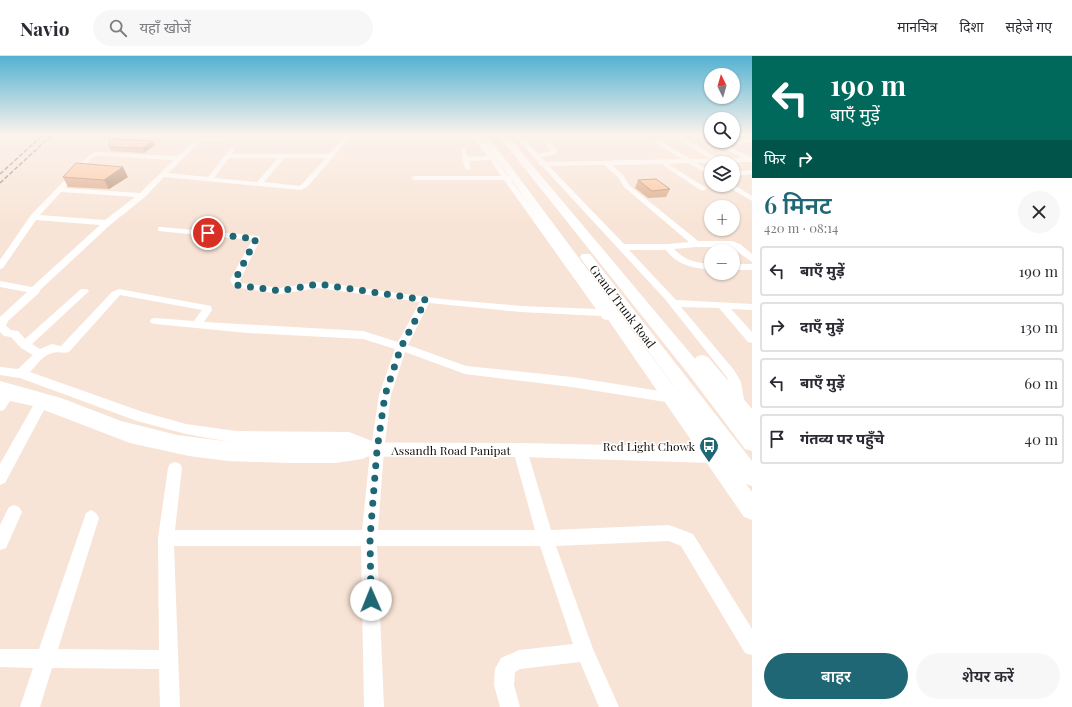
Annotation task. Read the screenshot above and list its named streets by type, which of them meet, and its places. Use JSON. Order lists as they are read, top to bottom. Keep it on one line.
{"streets":{"highway":["Grand Trunk Road"],"main road":["Assandh Road Panipat"]},"places":{"bus stop":["Red Light Chowk"]},"north":"top","page":{"header":"Navio","search":"यहाँ खोजें","nav":["मानचित्र","दिशा","सहेजे गए"],"turn":["190 m","बाएँ मुड़ें"],"map_buttons":["+","−"],"then":"फिर","heading":["6 मिनट","420 m · 08:14"],"list":[{"name":"बाएँ मुड़ें","value":"190 m"},{"name":"दाएँ मुड़ें","value":"130 m"},{"name":"बाएँ मुड़ें","value":"60 m"},{"name":"गंतव्य पर पहुँचे","value":"40 m"}],"buttons":["बाहर","शेयर करें"]}}
